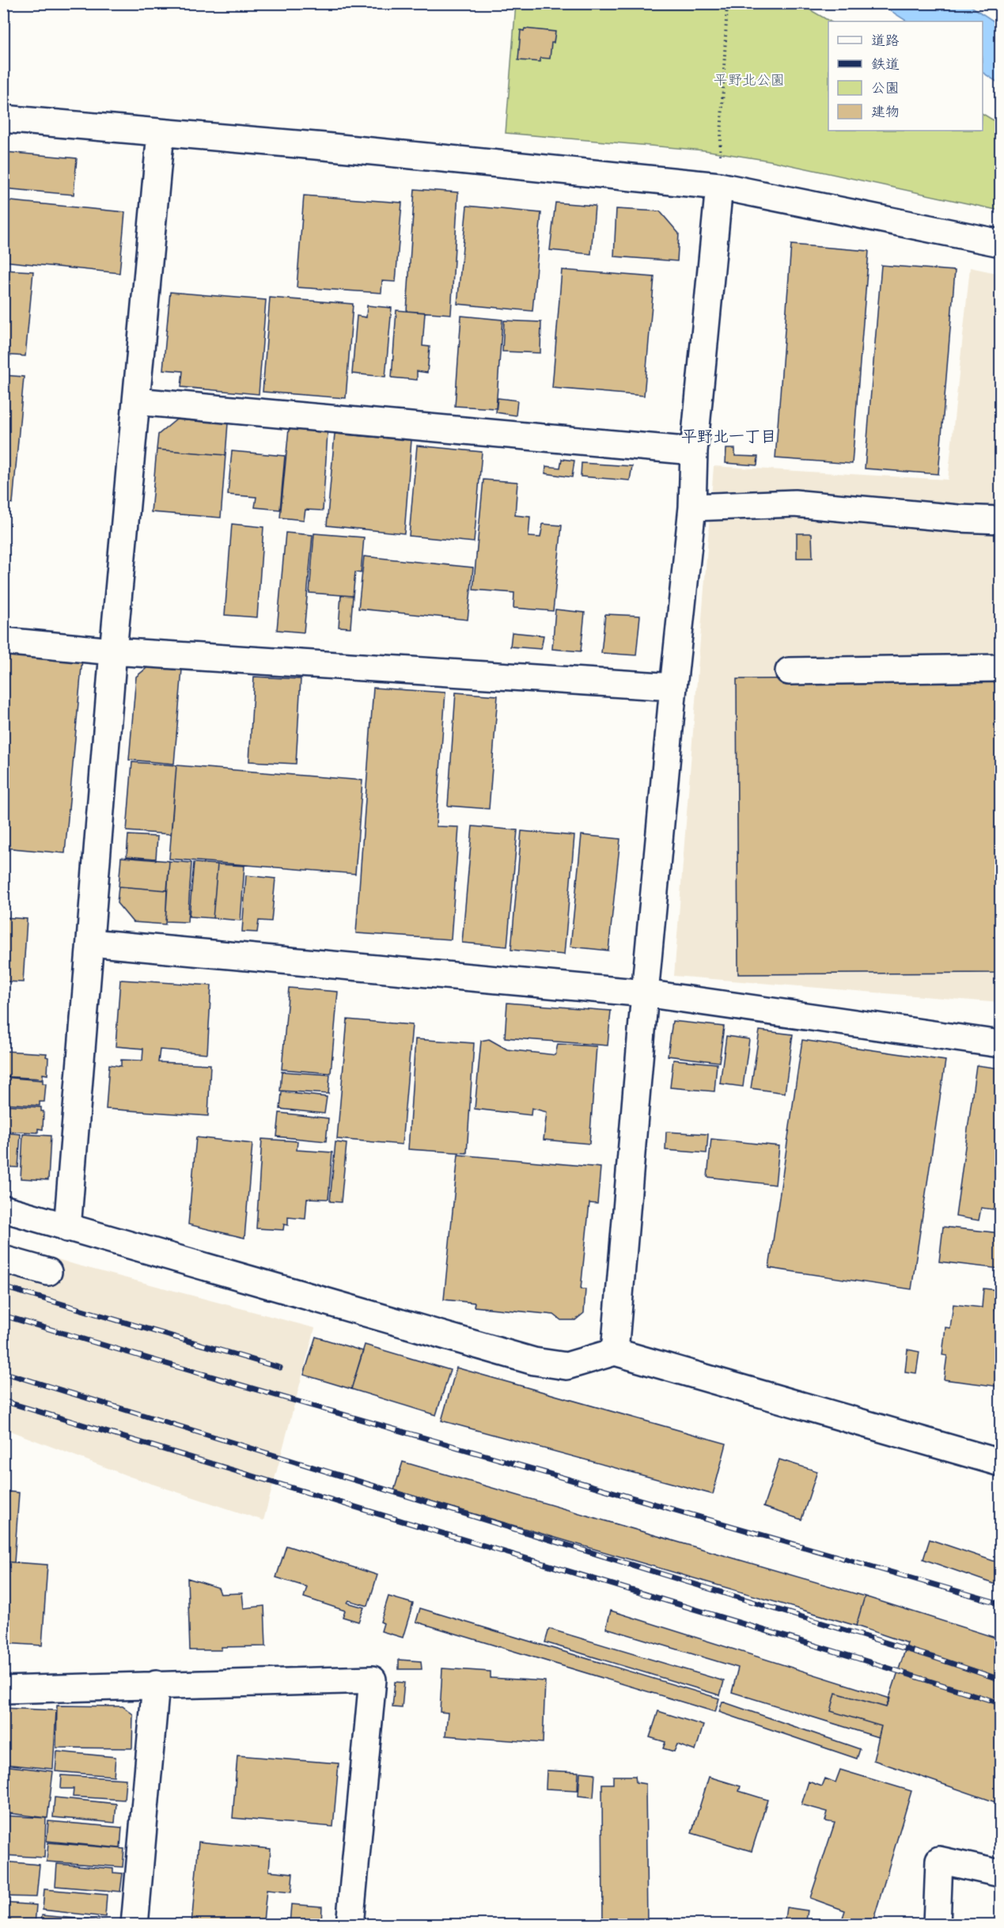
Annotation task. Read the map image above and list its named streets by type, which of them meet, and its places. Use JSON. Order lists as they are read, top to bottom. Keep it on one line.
{"districts":["平野北一丁目"],"parks":["平野北公園"],"legend":["道路","鉄道","公園","建物"]}
